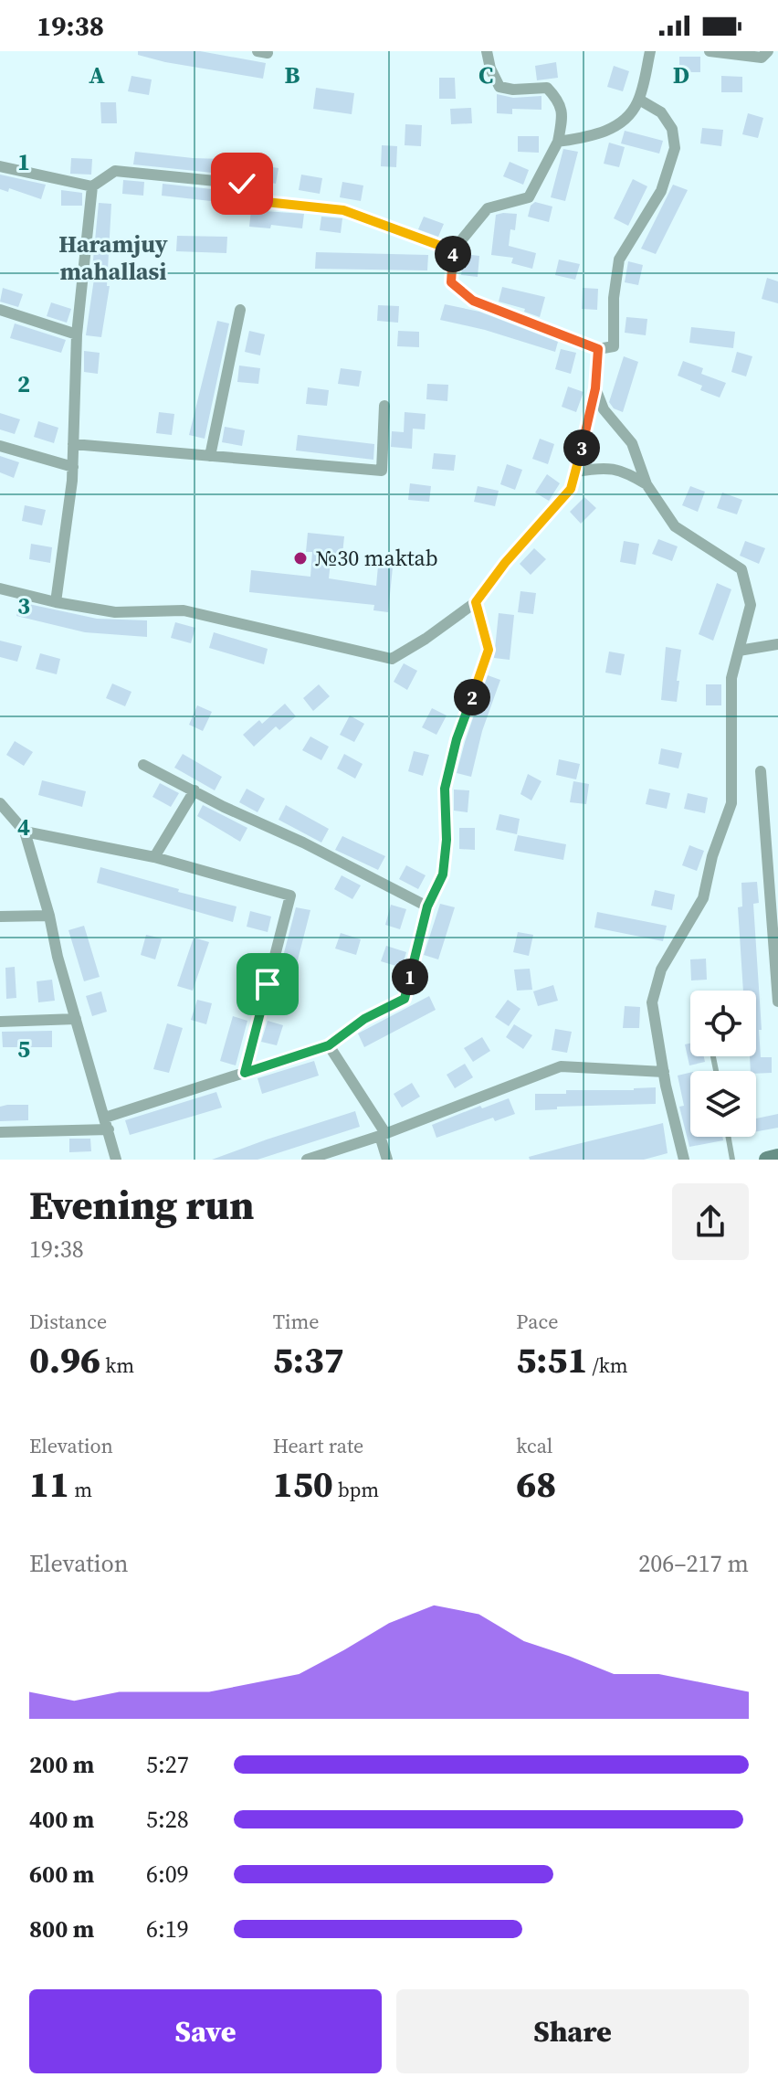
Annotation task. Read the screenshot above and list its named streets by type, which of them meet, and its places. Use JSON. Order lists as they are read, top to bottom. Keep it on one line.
{"districts":["Haramjuy mahallasi"],"places":["№30 maktab"],"page":{"status":"19:38","pins":["4","3","2","1"],"heading":["Evening run","19:38"],"stats":[["Distance","0.96 km"],["Time","5:37"],["Pace","5:51 /km"],["Elevation","11 m"],["Heart rate","150 bpm"],["kcal","68"]],"chart":["Elevation","206–217 m"],"list":[{"name":"200 m","note":"5:27"},{"name":"400 m","note":"5:28"},{"name":"600 m","note":"6:09"},{"name":"800 m","note":"6:19"}],"buttons":["Save","Share"]},"grid":{"columns":["A","B","C","D"],"rows":["1","2","3","4","5"]}}
